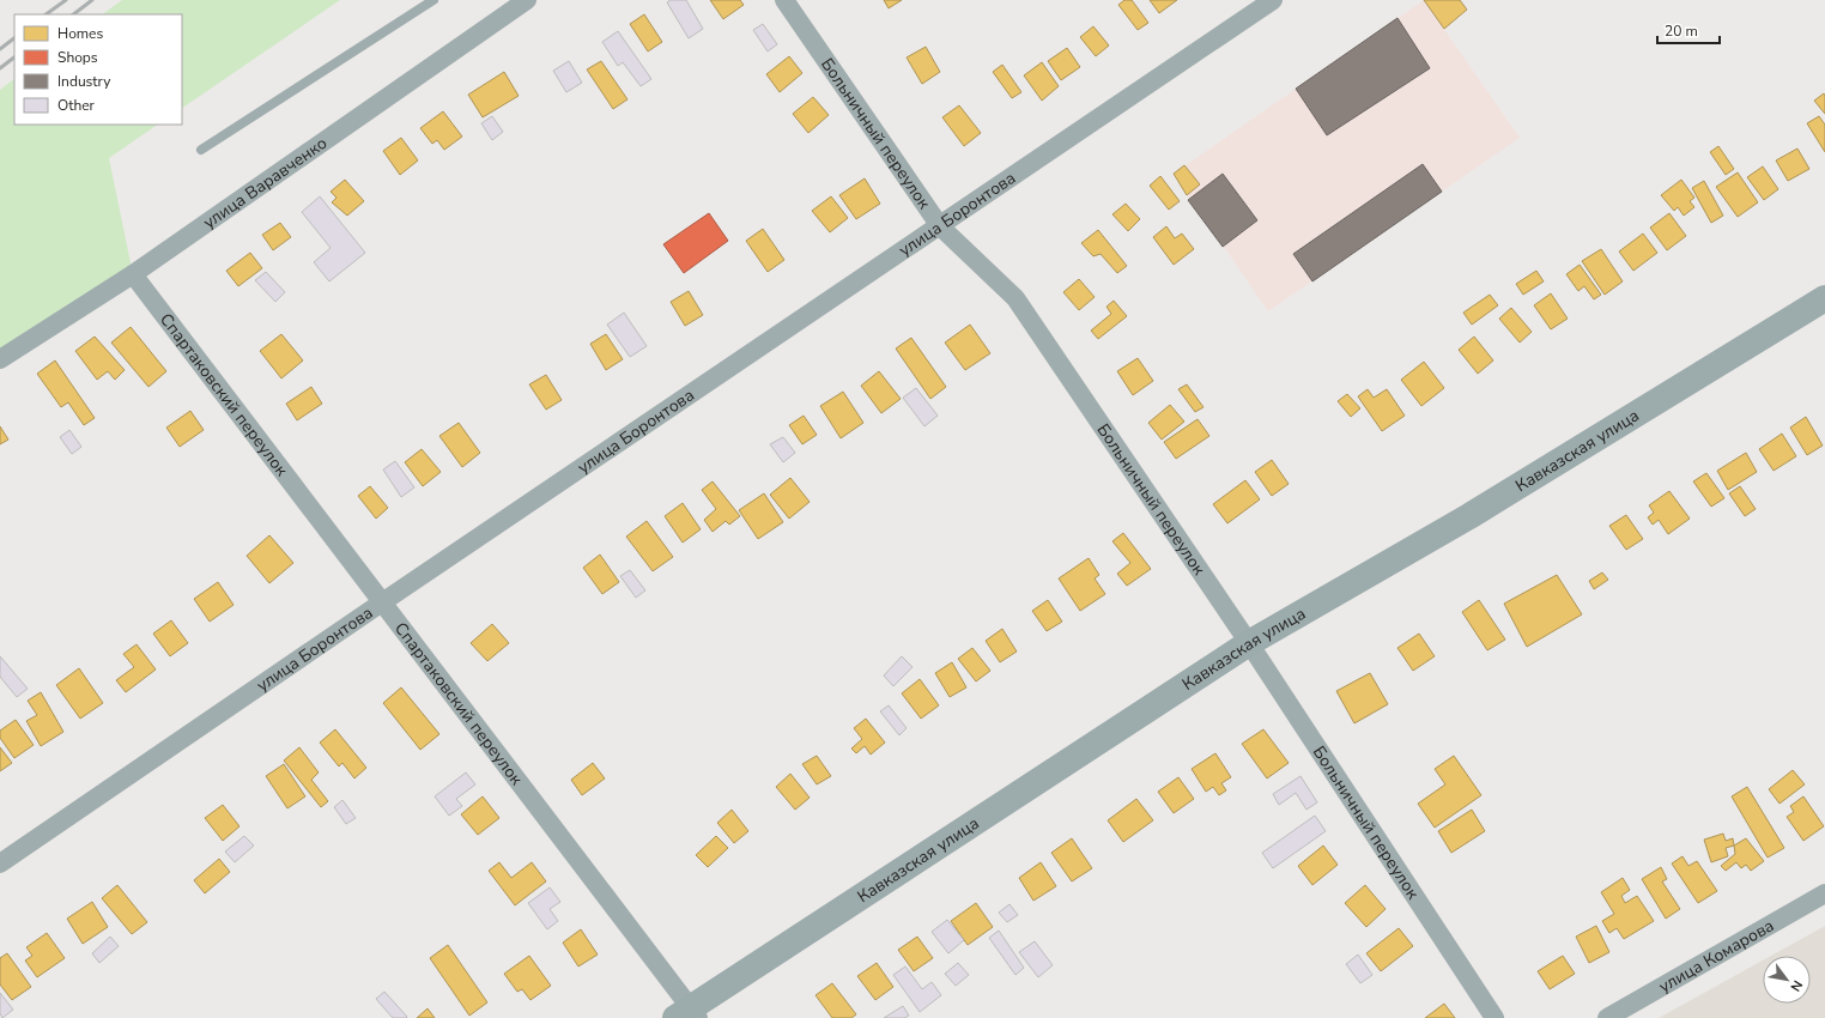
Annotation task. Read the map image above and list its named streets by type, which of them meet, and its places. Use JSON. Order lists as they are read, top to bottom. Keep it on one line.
{"streets":{"street":["Больничный переулок","улица Варавченко","улица Боронтова","Спартаковский переулок","Кавказская улица","улица Комарова"]},"crossings":[["Больничный переулок","улица Боронтова"],["Больничный переулок","Кавказская улица"],["улица Варавченко","Спартаковский переулок"],["улица Боронтова","Спартаковский переулок"],["Спартаковский переулок","Кавказская улица"]],"legend":["Homes","Shops","Industry","Other"],"scale_bar":"20 m","north":"bottom right"}
